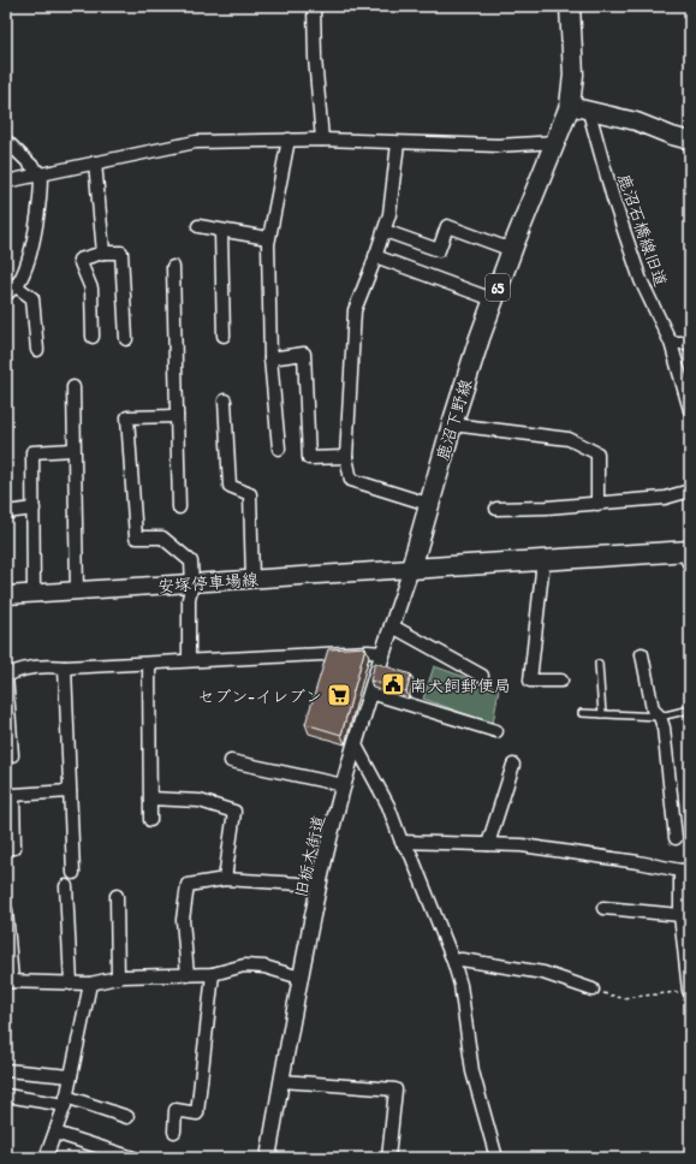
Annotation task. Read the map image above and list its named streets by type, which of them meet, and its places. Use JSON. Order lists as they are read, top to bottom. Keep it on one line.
{"streets":{"main road":["65","鹿沼下野線","安塚停車場線"],"street":["鹿沼石橋線旧道","旧栃木街道"]},"crossings":[["鹿沼石橋線旧道","鹿沼下野線"],["鹿沼下野線","安塚停車場線"],["鹿沼下野線","旧栃木街道"],["安塚停車場線","旧栃木街道"]],"places":{"public building":["南犬飼郵便局"],"supermarket":["セブン-イレブン"]}}
